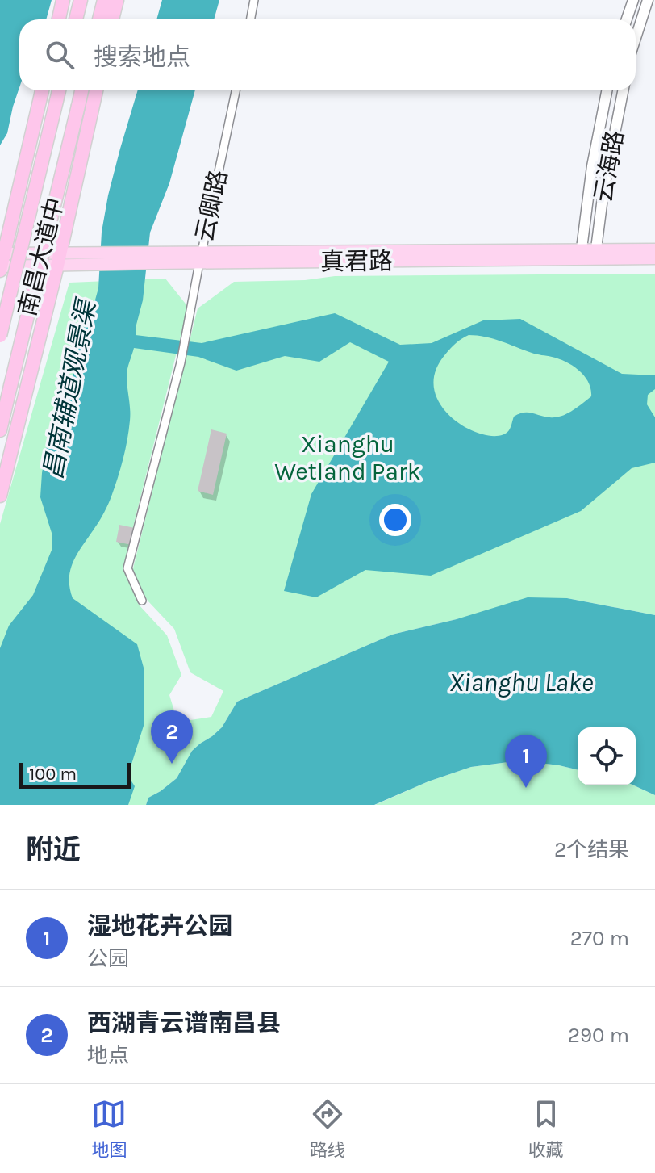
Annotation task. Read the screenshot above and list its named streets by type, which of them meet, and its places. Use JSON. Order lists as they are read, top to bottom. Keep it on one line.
{"streets":{"highway":["南昌大道中"],"main road":["真君路"],"street":["云海路","云卿路"]},"crossings":[["云海路","真君路"],["云卿路","真君路"]],"water":["昌南辅道观景渠","Xianghu Lake"],"parks":["Xianghu Wetland Park"],"scale_bar":"100 m","page":{"search":"搜索地点","pins":["2","1"],"scale":"100 m","heading":["附近","2个结果"],"list":[{"mark":"1","name":"湿地花卉公园","note":"公园","value":"270 m"},{"mark":"2","name":"西湖青云谱南昌县","note":"地点","value":"290 m"}],"nav":["地图","路线","收藏"]}}
